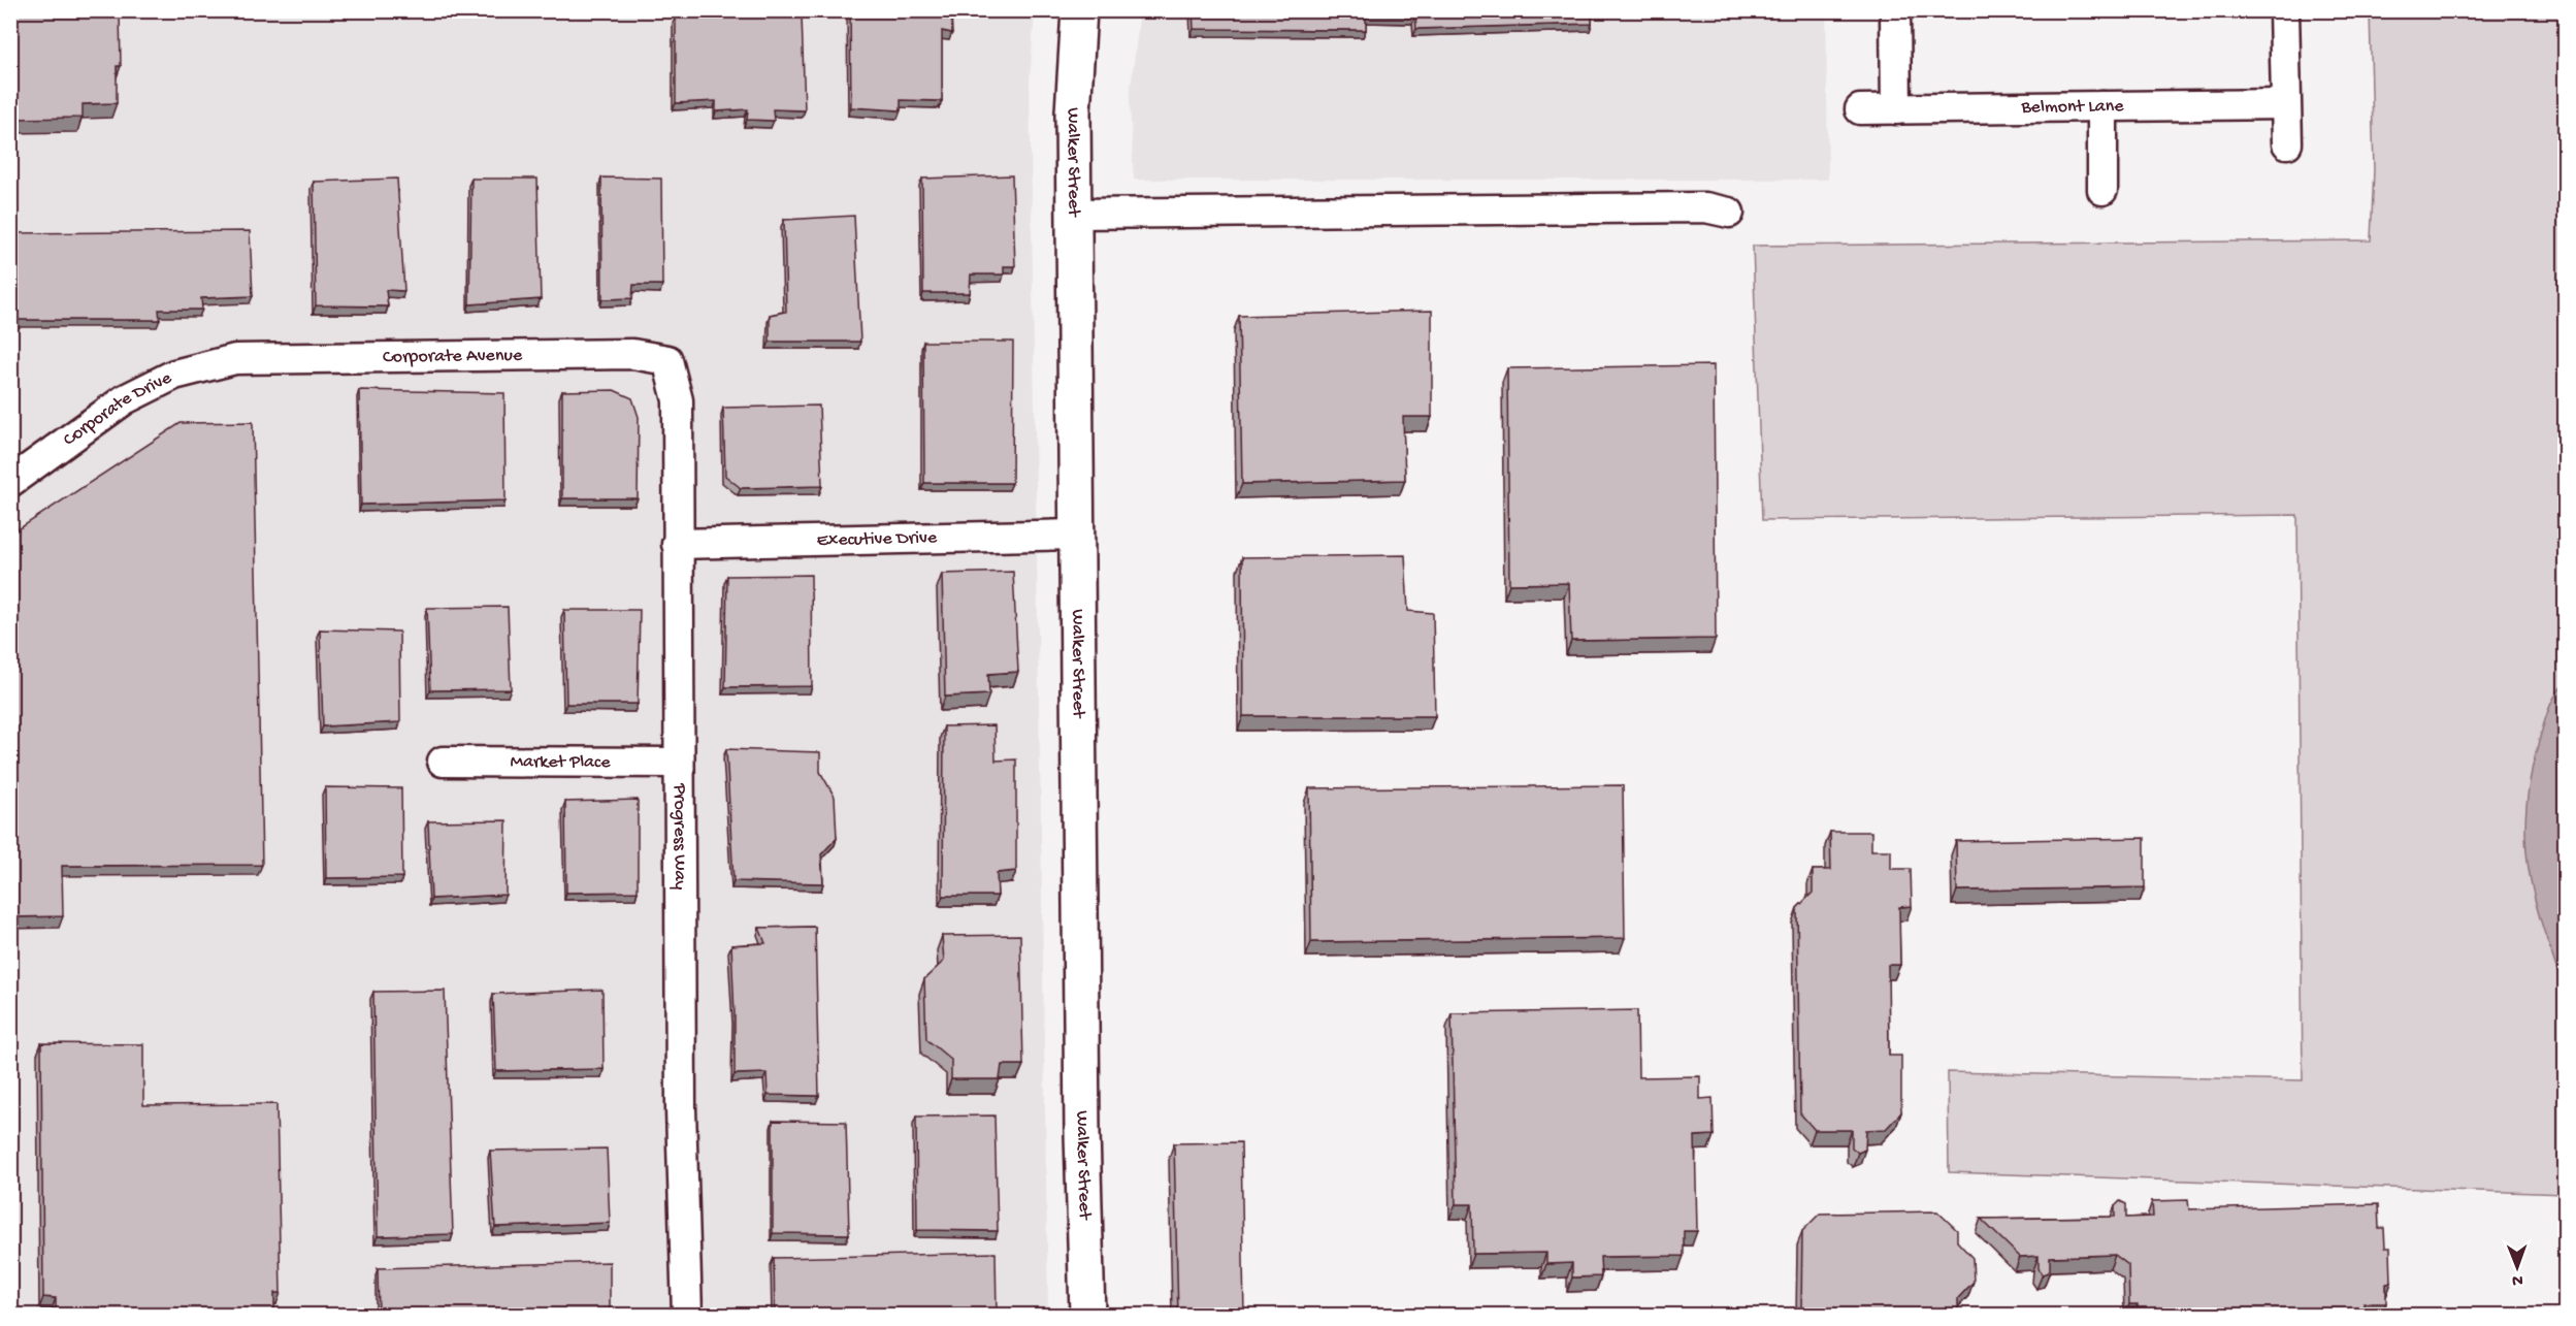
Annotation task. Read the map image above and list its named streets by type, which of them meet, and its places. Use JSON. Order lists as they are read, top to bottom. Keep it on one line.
{"streets":{"main road":["Walker Street"],"street":["Belmont Lane","Corporate Avenue","Corporate Drive","Executive Drive","Market Place","Progress Way"]},"crossings":[["Walker Street","Executive Drive"],["Corporate Avenue","Corporate Drive"],["Corporate Avenue","Progress Way"],["Executive Drive","Progress Way"],["Market Place","Progress Way"]],"north":"bottom"}
